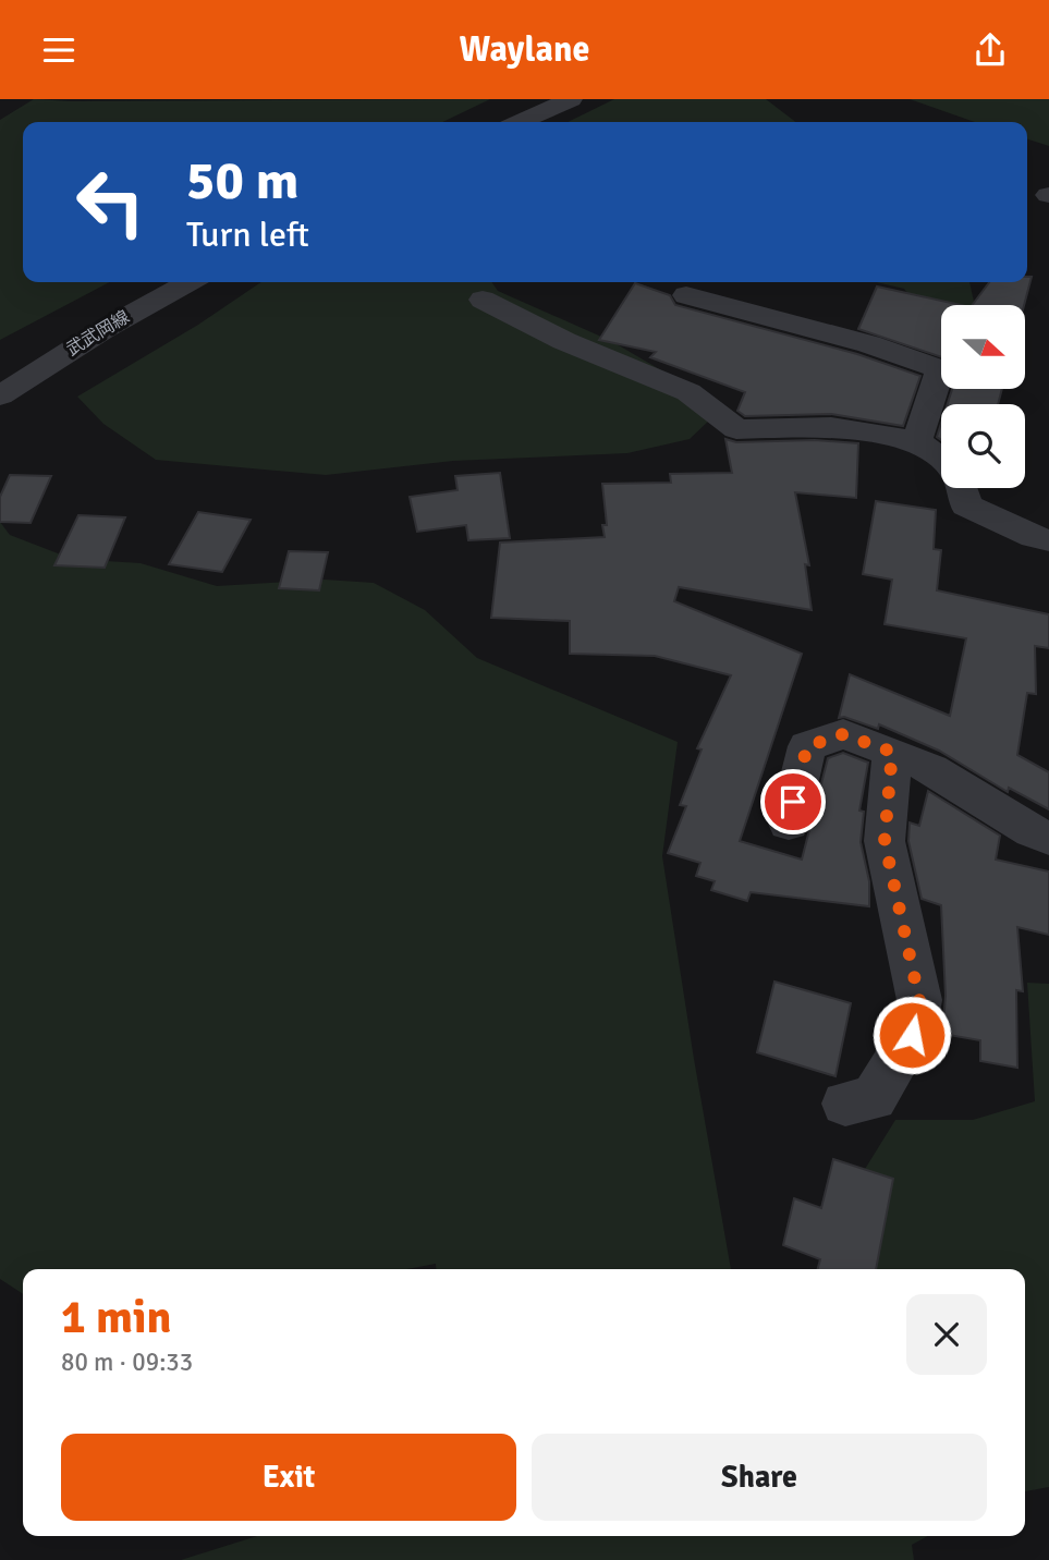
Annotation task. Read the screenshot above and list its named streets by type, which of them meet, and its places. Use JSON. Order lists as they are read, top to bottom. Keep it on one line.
{"streets":{"street":["武武岡線"]},"north":"right","page":{"header":"Waylane","turn":["50 m","Turn left"],"heading":["1 min","80 m · 09:33"],"buttons":["Exit","Share"]}}
